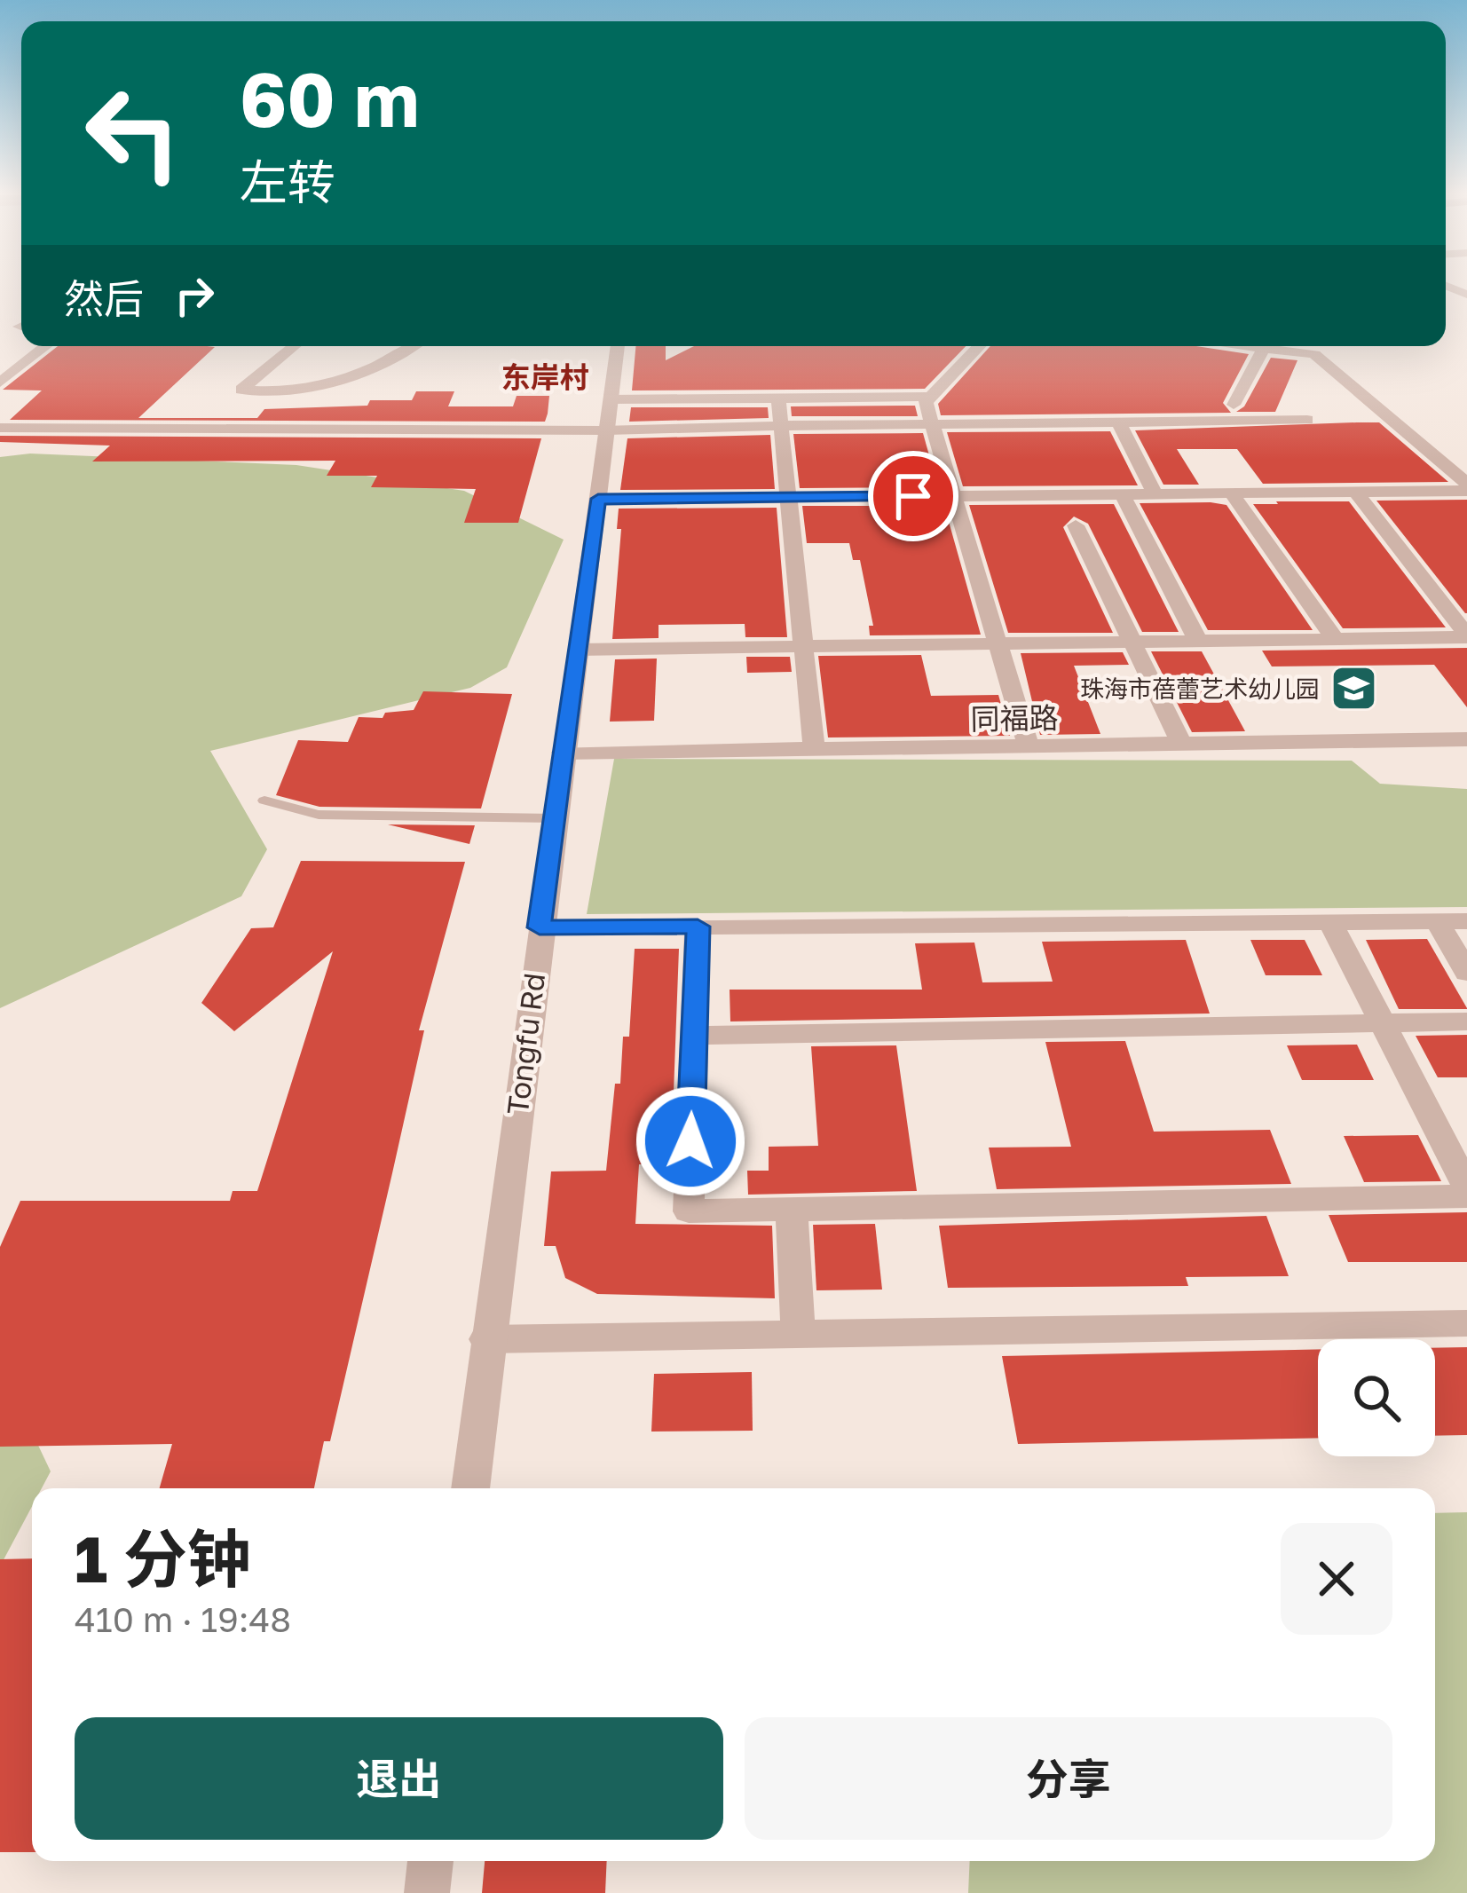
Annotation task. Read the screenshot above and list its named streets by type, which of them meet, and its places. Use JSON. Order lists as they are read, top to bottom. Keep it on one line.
{"streets":{"street":["同福路","Tongfu Rd"]},"crossings":[["同福路","Tongfu Rd"]],"districts":["东岸村"],"places":{"school or university":["珠海市蓓蕾艺术幼儿园"]},"page":{"turn":["60 m","左转"],"then":"然后","heading":["1 分钟","410 m · 19:48"],"buttons":["退出","分享"]}}
